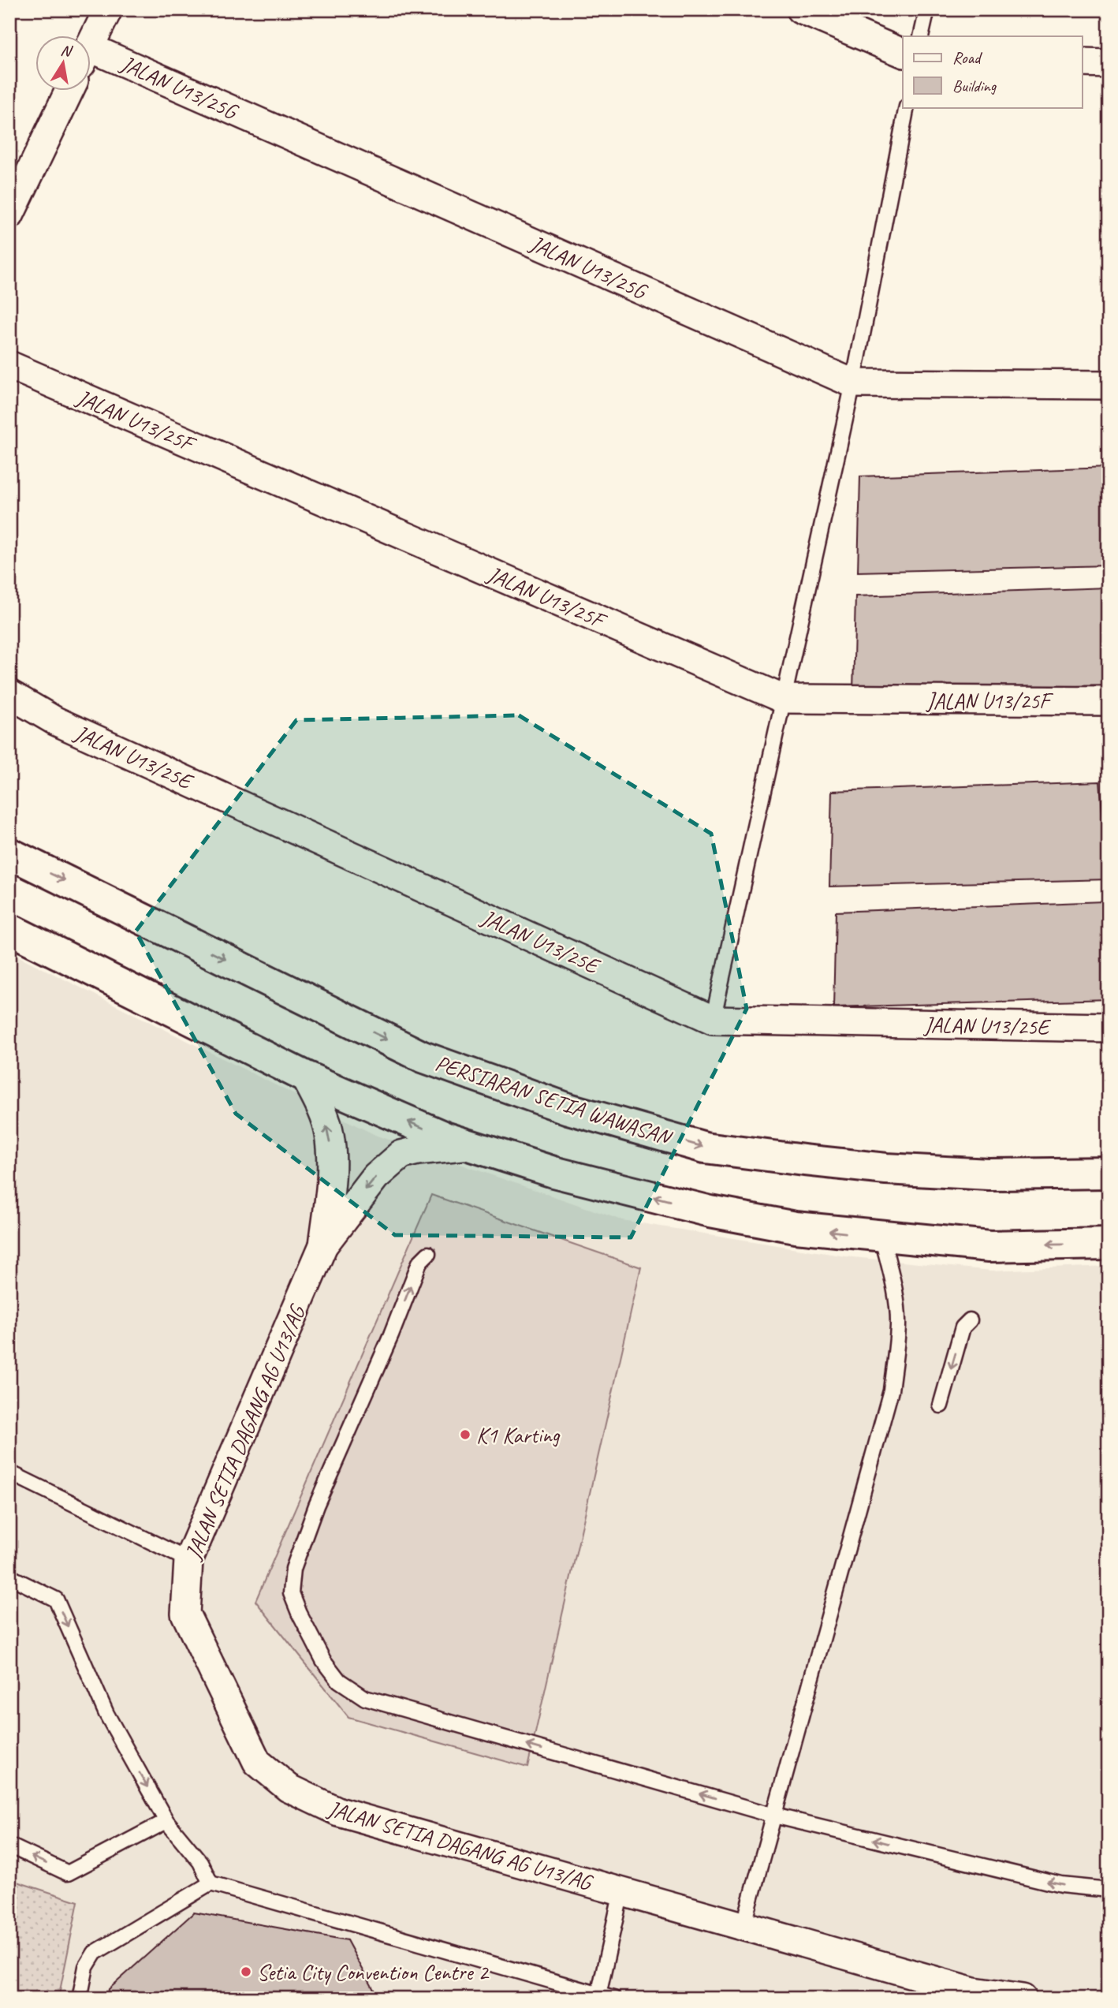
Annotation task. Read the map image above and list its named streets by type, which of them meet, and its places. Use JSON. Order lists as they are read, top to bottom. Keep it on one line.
{"streets":{"street":["JALAN U13/25G","JALAN U13/25F","JALAN U13/25E","PERSIARAN SETIA WAWASAN","JALAN SETIA DAGANG AG U13/AG"]},"places":["K1 Karting","Setia City Convention Centre 2"],"legend":["Road","Building"],"north":"top"}
